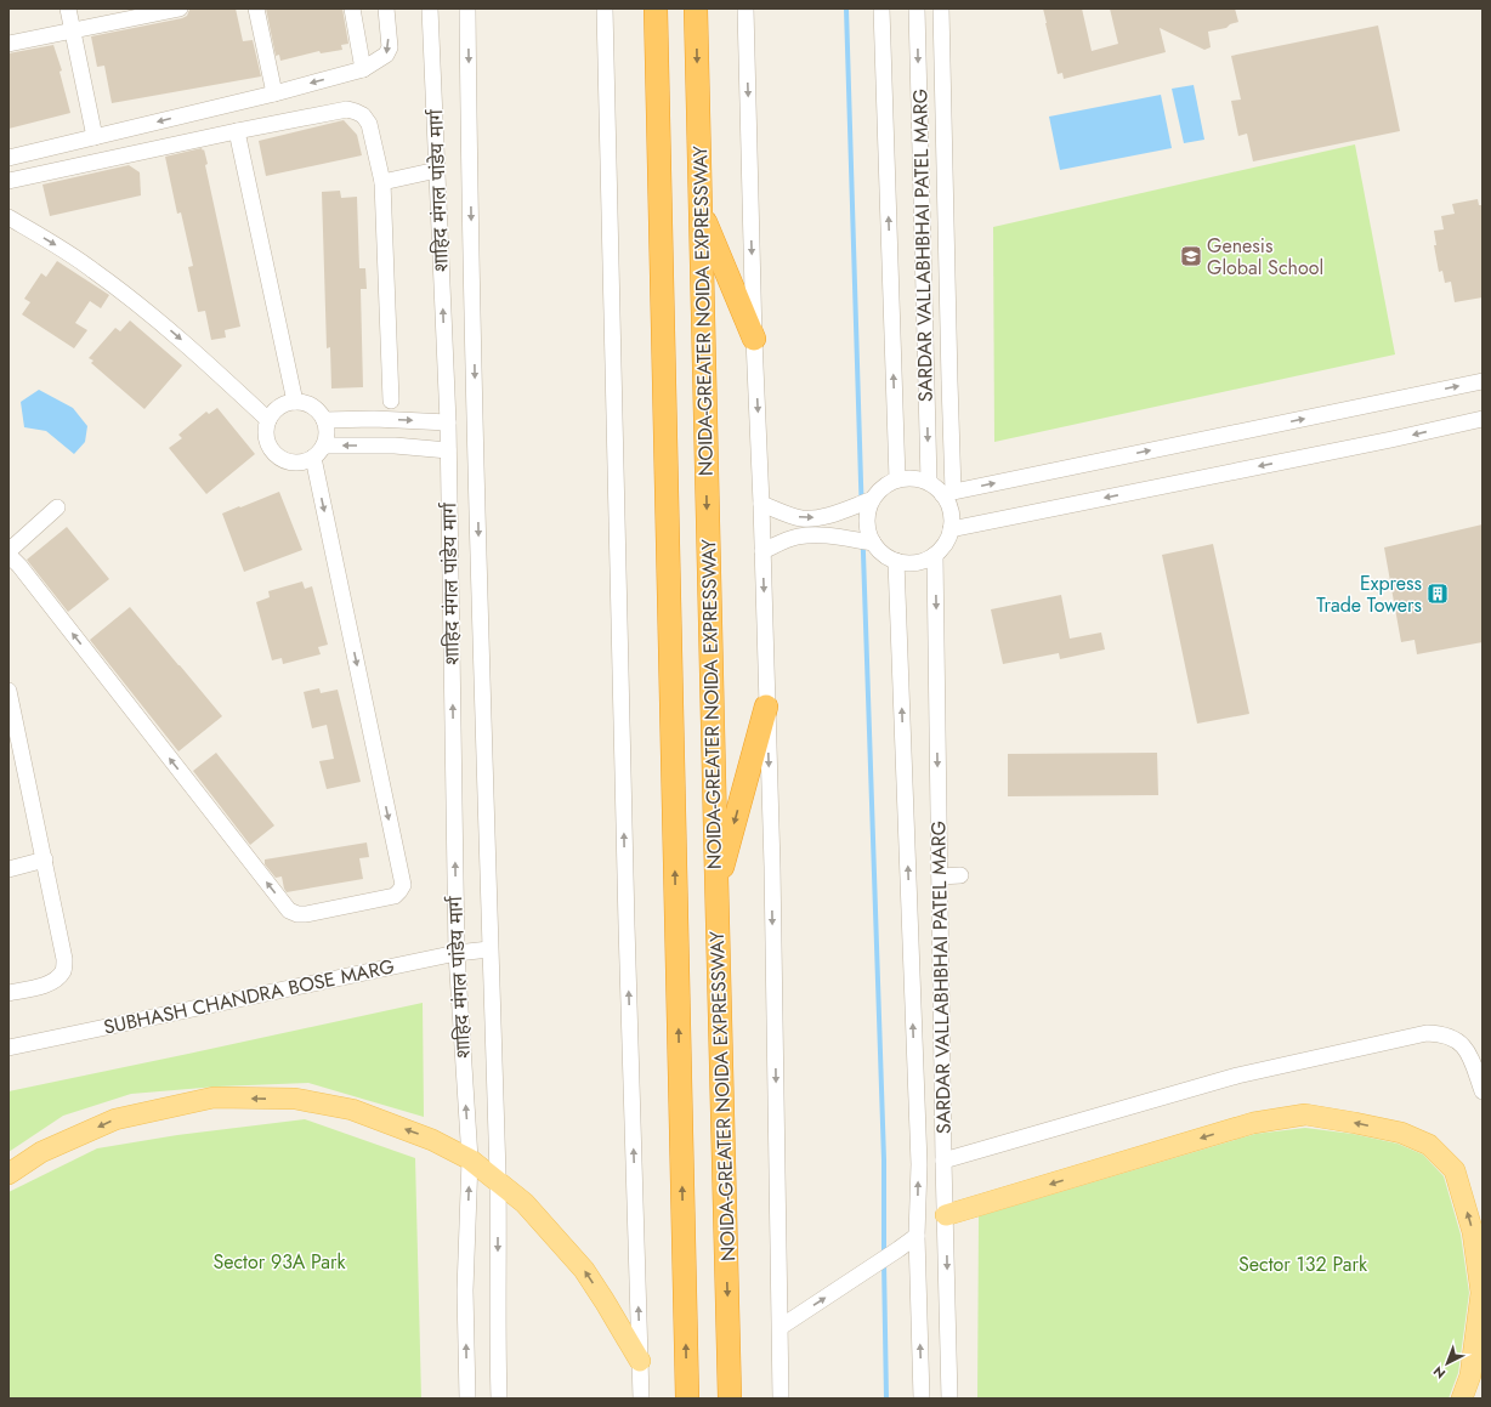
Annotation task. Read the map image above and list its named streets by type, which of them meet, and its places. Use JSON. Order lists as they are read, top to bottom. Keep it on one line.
{"streets":{"highway":["NOIDA-GREATER NOIDA EXPRESSWAY"],"street":["शाहिद मंगल पांडेय मार्ग","SARDAR VALLABHBHAI PATEL MARG","SUBHASH CHANDRA BOSE MARG"]},"crossings":[["शाहिद मंगल पांडेय मार्ग","SUBHASH CHANDRA BOSE MARG"]],"parks":["Sector 93A Park","Sector 132 Park"],"places":{"school or university":["Genesis Global School"],"building":["Express Trade Towers"]},"north":"bottom left"}
